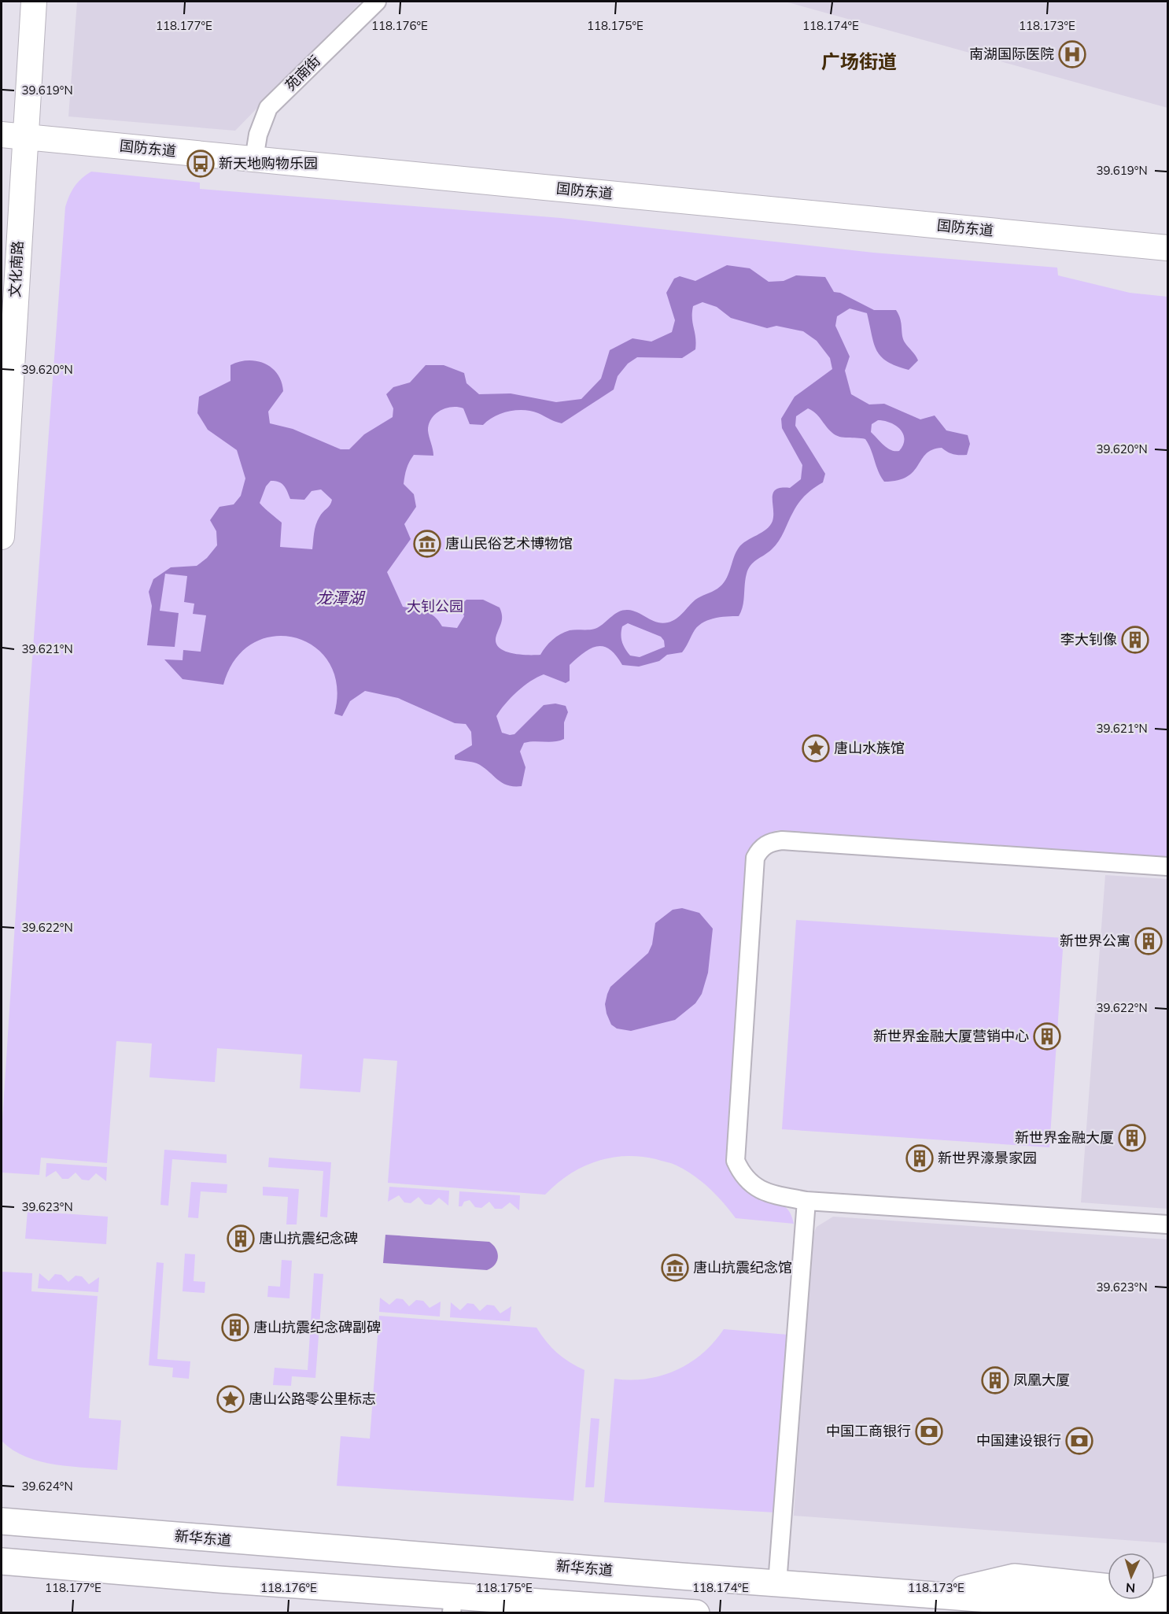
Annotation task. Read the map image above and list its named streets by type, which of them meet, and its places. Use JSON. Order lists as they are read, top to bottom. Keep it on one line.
{"streets":{"main road":["新华东道"],"street":["苑南街","国防东道","文化南路"]},"crossings":[["苑南街","国防东道"],["国防东道","文化南路"]],"districts":["广场街道"],"water":["龙潭湖"],"parks":["大钊公园"],"places":{"hospital":["南湖国际医院"],"bus stop":["新天地购物乐园"],"museum":["唐山民俗艺术博物馆","唐山抗震纪念馆"],"building":["李大钊像","新世界公寓","新世界金融大厦营销中心","新世界金融大厦","新世界濠景家园","唐山抗震纪念碑","唐山抗震纪念碑副碑","凤凰大厦"],"place":["唐山水族馆","唐山公路零公里标志"],"bank":["中国工商银行","中国建设银行"]},"north":"bottom","coordinates":["118.177°E","118.176°E","118.175°E","118.174°E","118.173°E","39.619°N","39.620°N","39.621°N","39.622°N","39.623°N","39.624°N"]}
